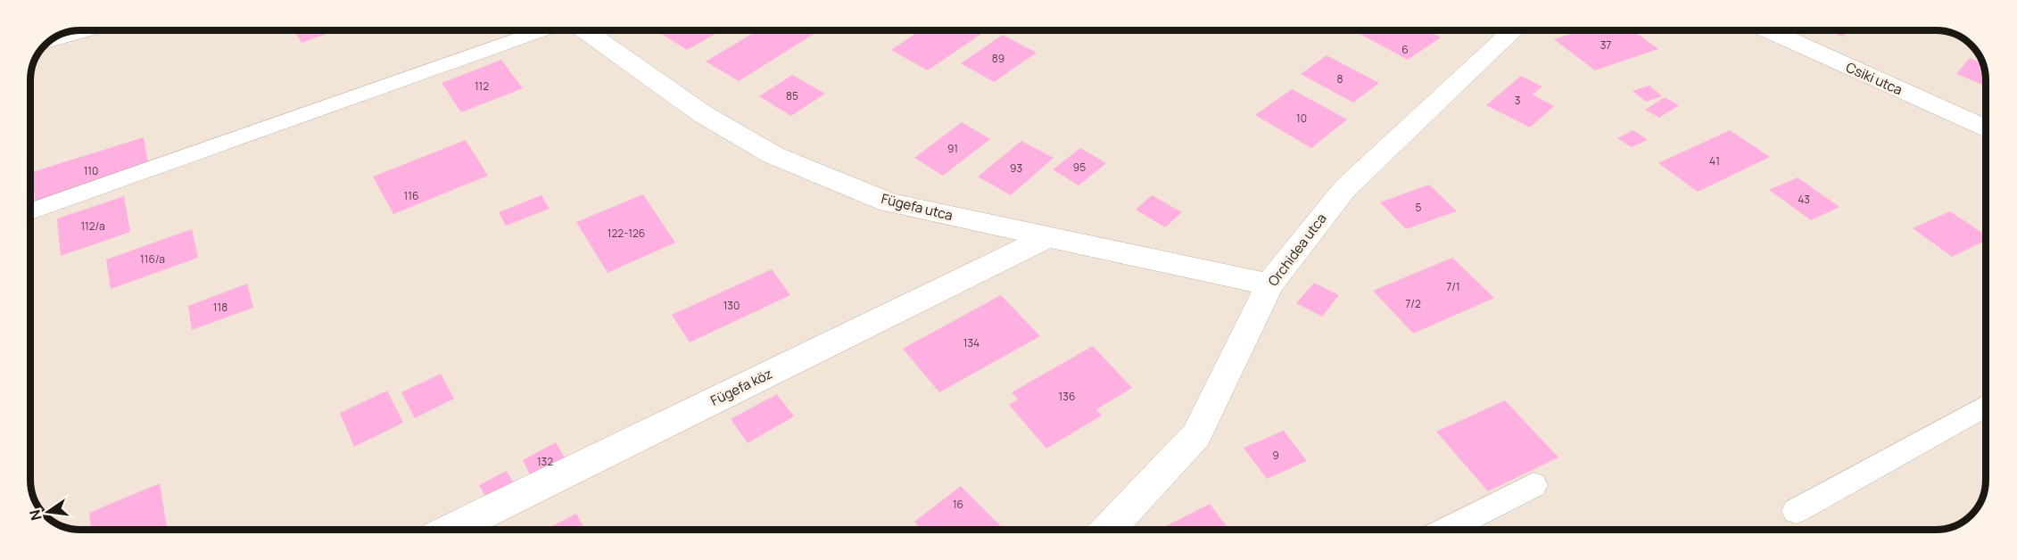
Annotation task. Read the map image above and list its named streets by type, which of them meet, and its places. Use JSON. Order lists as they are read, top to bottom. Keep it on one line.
{"streets":{"street":["Csiki utca","Fügefa utca","Orchidea utca","Fügefa köz"]},"crossings":[["Fügefa utca","Orchidea utca"],["Fügefa utca","Fügefa köz"]],"house_numbers":["37","6","89","8","112","85","3","10","91","41","95","93","110","116","43","5","112/a","122-126","116/a","7/1","7/2","130","118","134","136","9","132","16"],"north":"left"}
